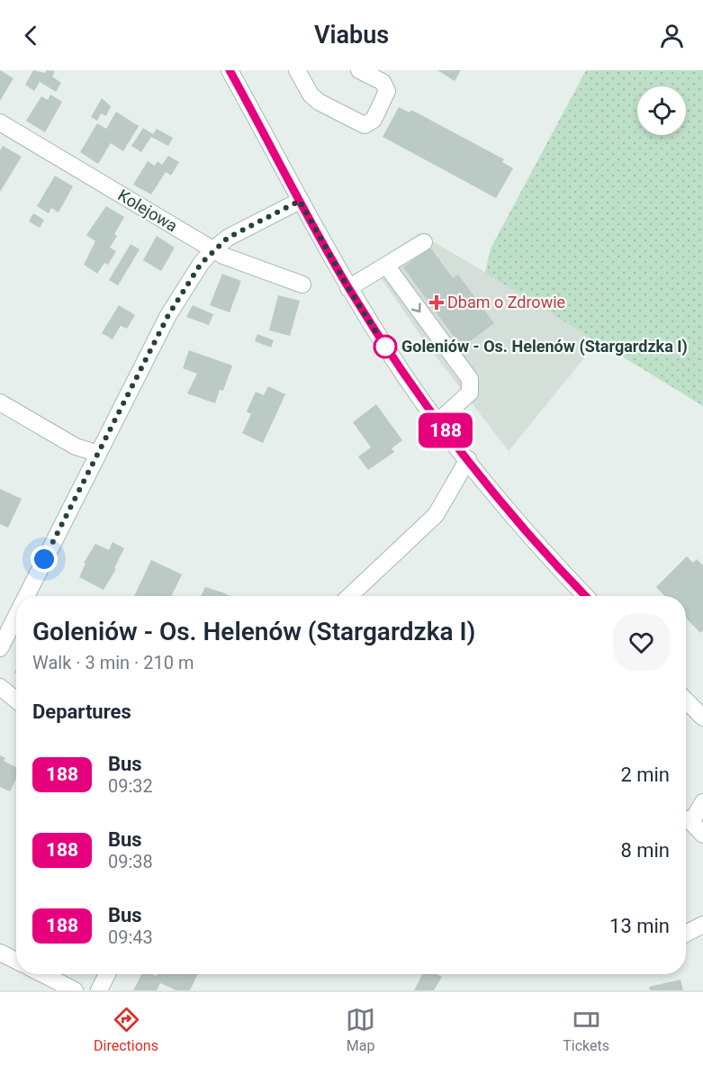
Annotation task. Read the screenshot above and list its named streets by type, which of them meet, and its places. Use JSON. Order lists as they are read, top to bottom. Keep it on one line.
{"streets":{"street":["Kolejowa"]},"places":{"health":["Dbam o Zdrowie"],"other":["Goleniów - Os. Helenów (Stargardzka I)"]},"lines":["bus line 188"],"page":{"header":"Viabus","on_map":"188","heading":[["Goleniów - Os. Helenów (Stargardzka I)","Walk · 3 min · 210 m"],"Departures"],"list":[{"mark":"188","name":"Bus","note":"09:32","value":"2 min"},{"mark":"188","name":"Bus","note":"09:38","value":"8 min"},{"mark":"188","name":"Bus","note":"09:43","value":"13 min"}],"tabs":["Directions","Map","Tickets"]}}
